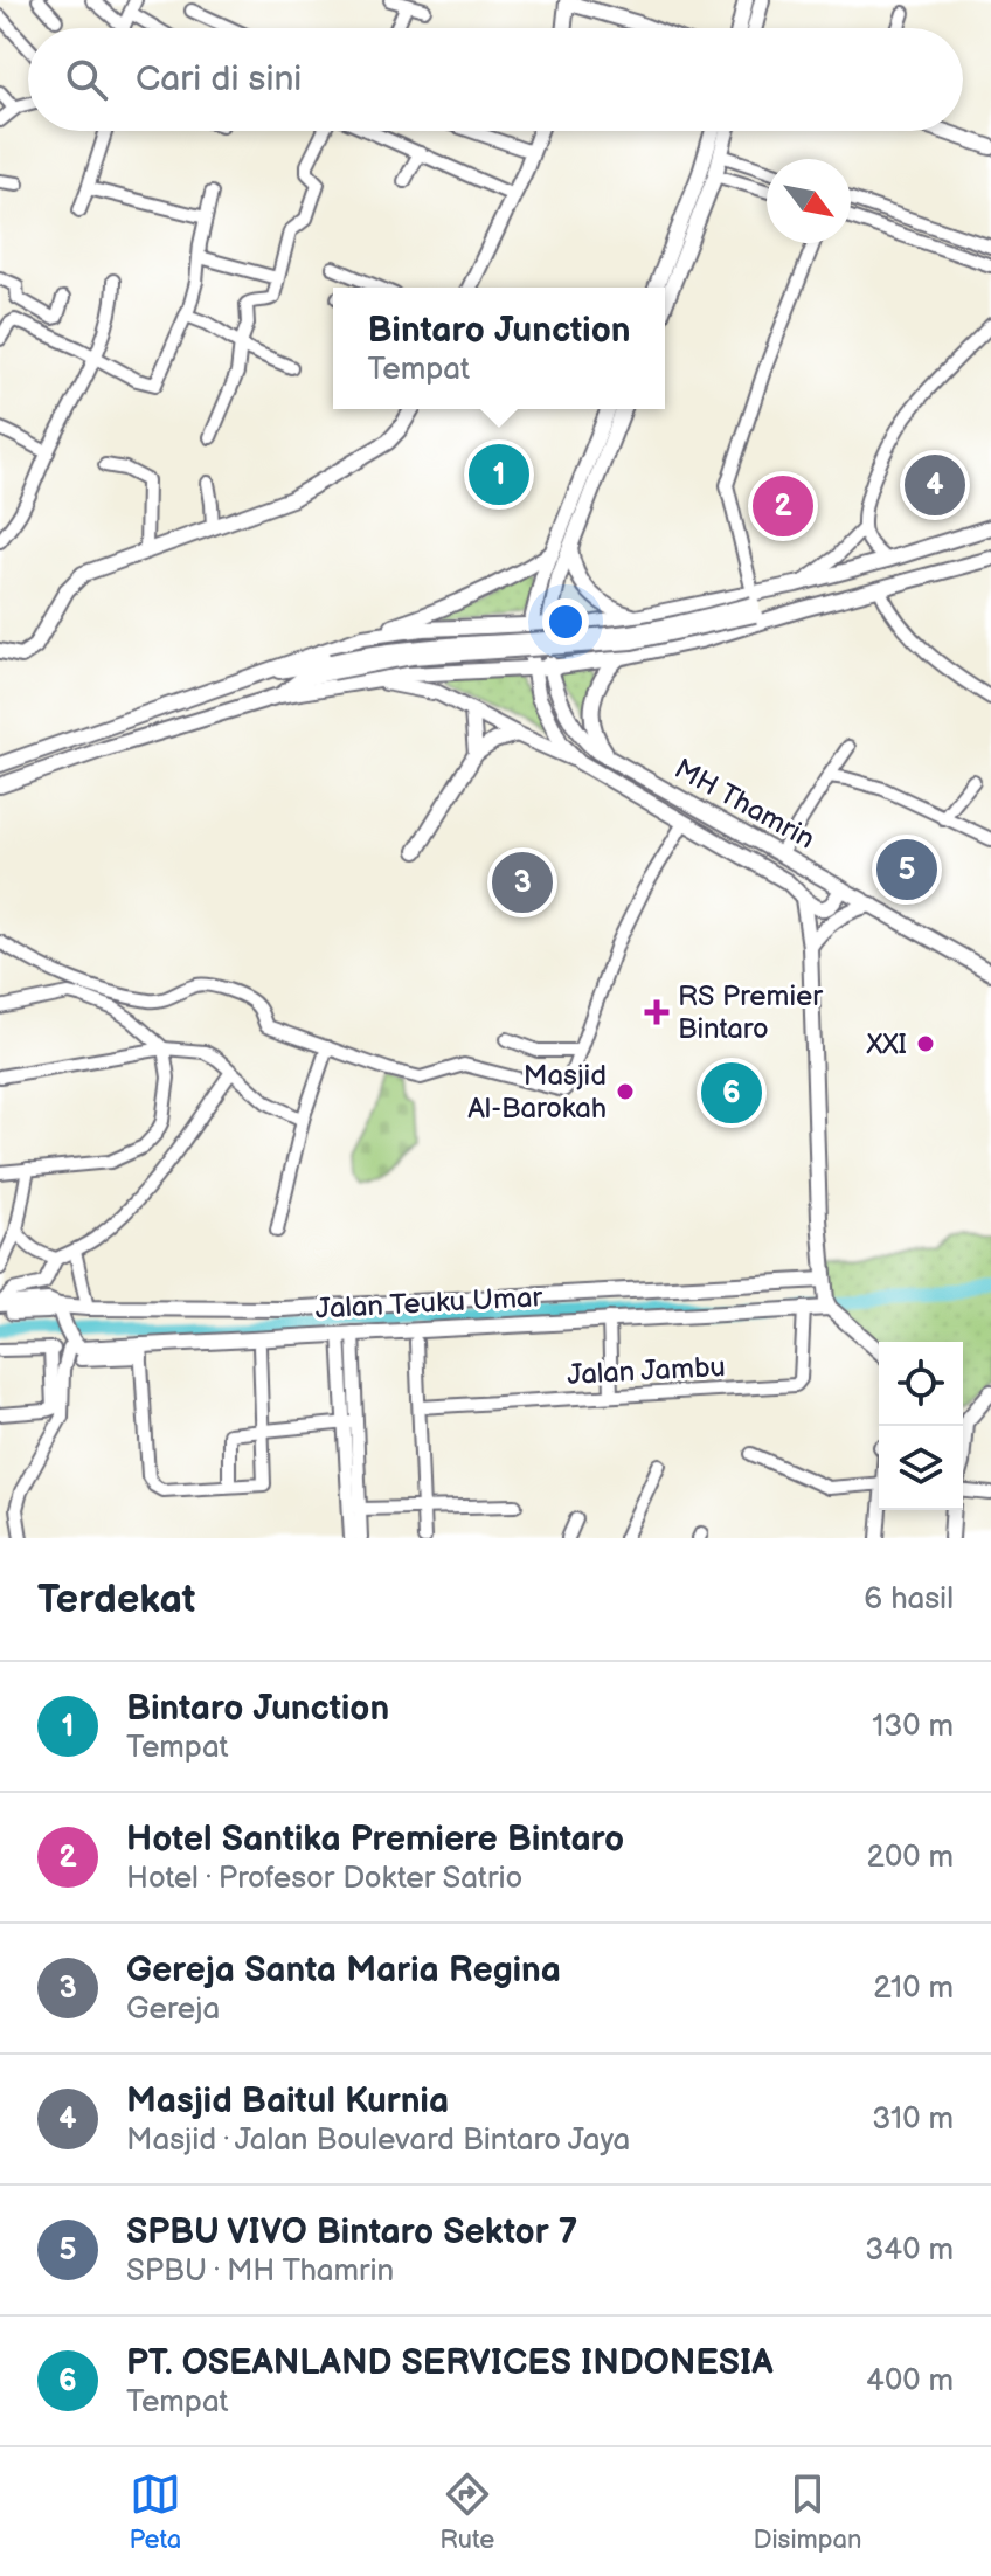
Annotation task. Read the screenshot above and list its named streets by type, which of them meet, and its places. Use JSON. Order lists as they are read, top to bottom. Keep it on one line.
{"streets":{"main road":["MH Thamrin","Jalan Teuku Umar"],"street":["Jalan Jambu"]},"crossings":[["Jalan Teuku Umar","Jalan Jambu"]],"places":{"health":["RS Premier Bintaro"],"other":["XXI","Masjid Al-Barokah"]},"north":"bottom right","page":{"search":"Cari di sini","popup":["Bintaro Junction","Tempat"],"pins":["1","4","2","5","3","6"],"heading":["Terdekat","6 hasil"],"list":[{"mark":"1","name":"Bintaro Junction","note":"Tempat","value":"130 m"},{"mark":"2","name":"Hotel Santika Premiere Bintaro","note":"Hotel · Profesor Dokter Satrio","value":"200 m"},{"mark":"3","name":"Gereja Santa Maria Regina","note":"Gereja","value":"210 m"},{"mark":"4","name":"Masjid Baitul Kurnia","note":"Masjid · Jalan Boulevard Bintaro Jaya","value":"310 m"},{"mark":"5","name":"SPBU VIVO Bintaro Sektor 7","note":"SPBU · MH Thamrin","value":"340 m"},{"mark":"6","name":"PT. OSEANLAND SERVICES INDONESIA","note":"Tempat","value":"400 m"}],"nav":["Peta","Rute","Disimpan"]}}
